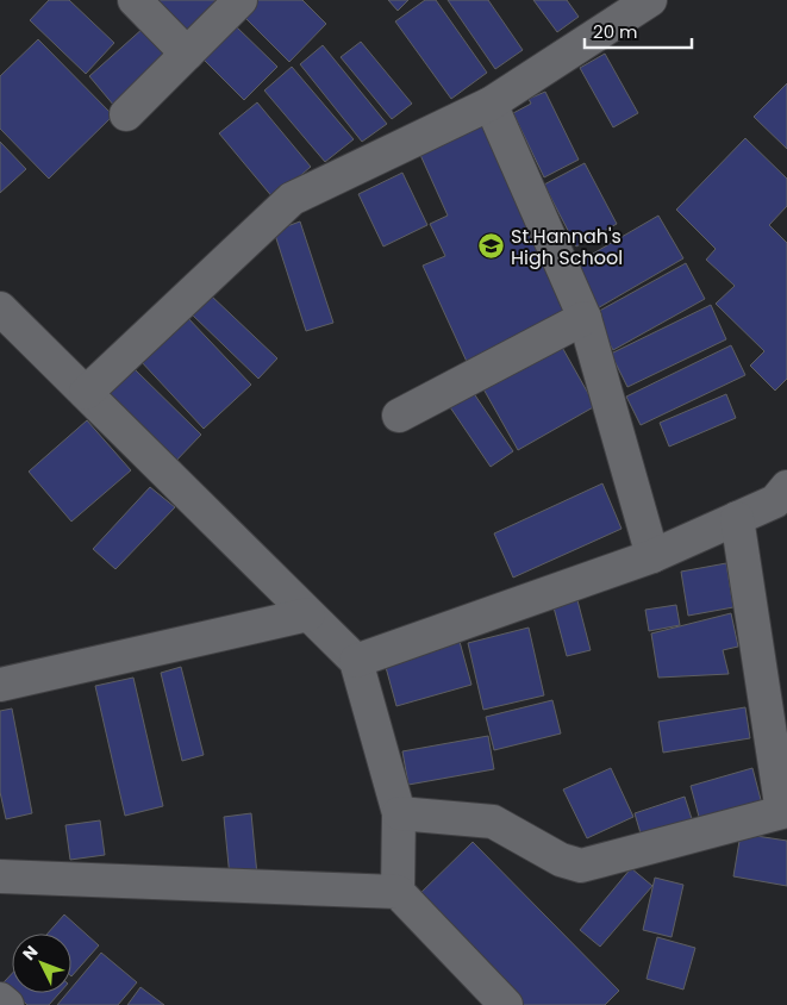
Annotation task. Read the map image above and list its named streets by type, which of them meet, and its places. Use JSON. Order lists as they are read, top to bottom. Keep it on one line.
{"places":{"school or university":["St.Hannah's High School"]},"scale_bar":"20 m","north":"top left"}
